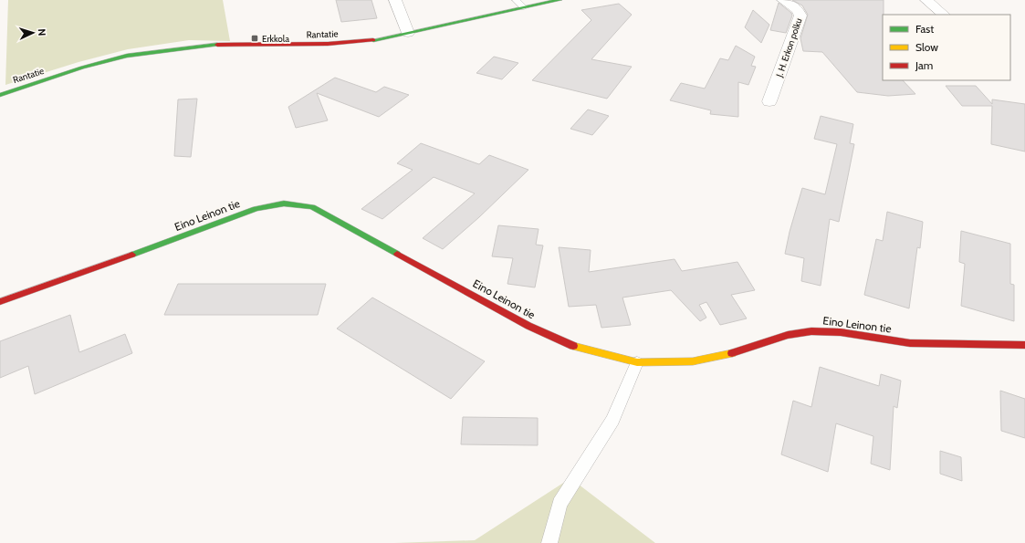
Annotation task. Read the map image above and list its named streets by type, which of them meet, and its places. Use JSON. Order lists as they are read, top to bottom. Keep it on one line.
{"streets":{"street":["Rantatie","J. H. Erkon polku","Eino Leinon tie"]},"places":{"transit":["Erkkola"]},"legend":["Fast","Slow","Jam"],"north":"right"}
